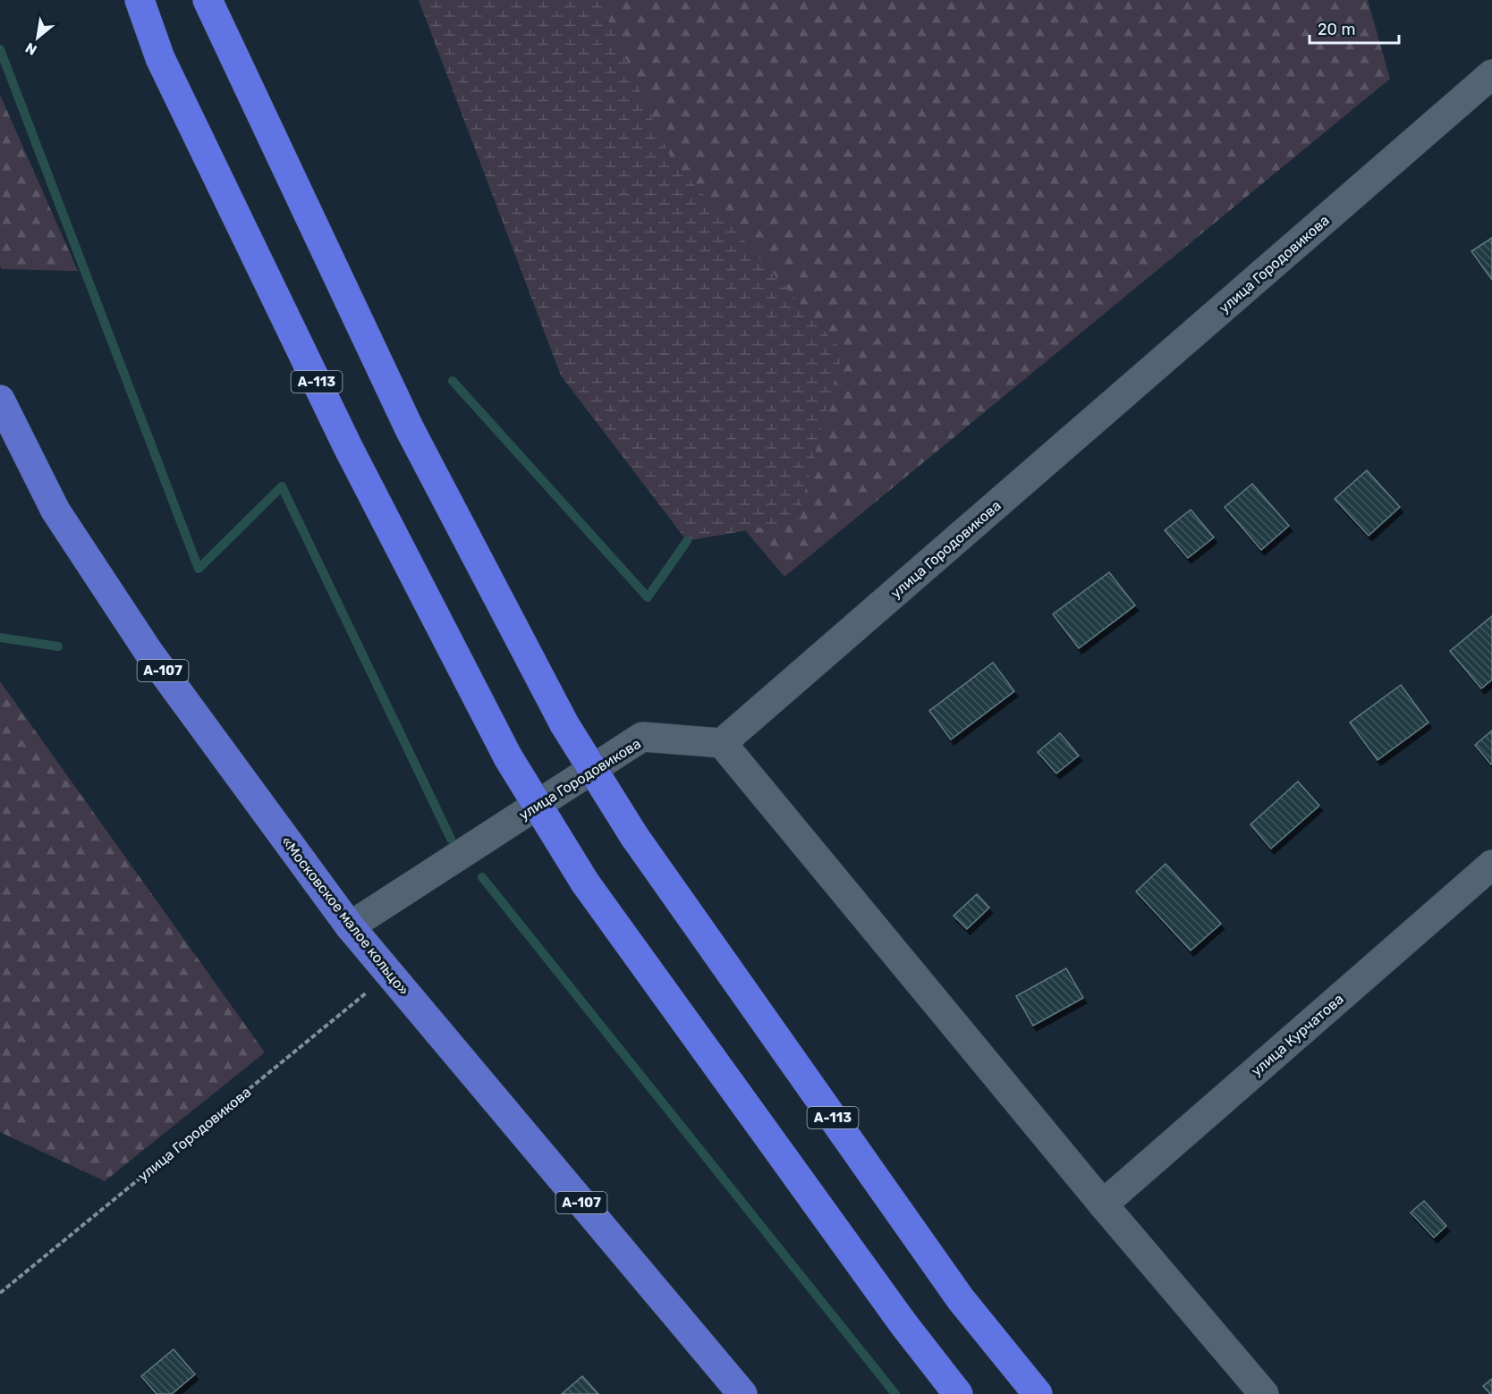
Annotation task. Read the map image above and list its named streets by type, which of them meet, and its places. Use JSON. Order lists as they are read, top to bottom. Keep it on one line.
{"streets":{"highway":["А-113","А-107","«Московское малое кольцо»"],"street":["улица Городовикова","улица Курчатова"]},"crossings":[["улица Городовикова","«Московское малое кольцо»"]],"scale_bar":"20 m","north":"bottom left"}
